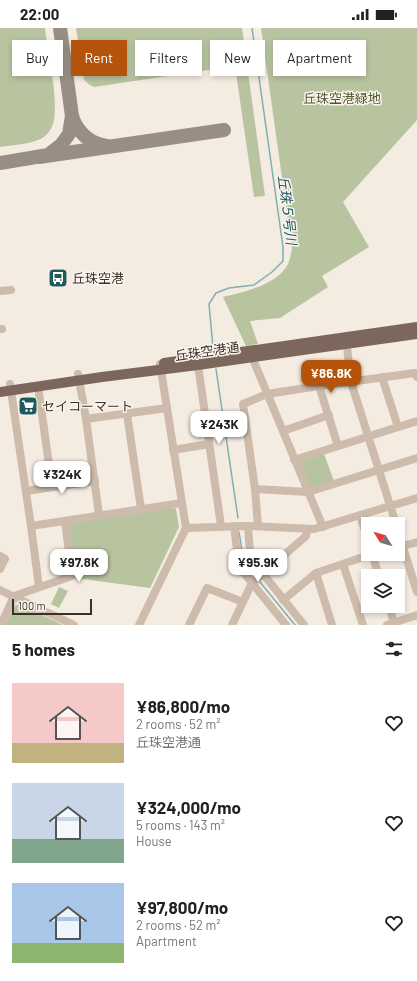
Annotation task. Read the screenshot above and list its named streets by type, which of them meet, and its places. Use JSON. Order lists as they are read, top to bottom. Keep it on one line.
{"streets":{"main road":["丘珠空港通"]},"water":["丘珠５号川"],"parks":["丘珠空港緑地"],"places":{"bus stop":["丘珠空港"],"supermarket":["セイコーマート"]},"scale_bar":"100 m","north":"top left","page":{"status":"22:00","chip":["Buy","Rent","Filters","New","Apartment"],"price":["¥86.8K","¥243K","¥324K","¥97.8K","¥95.9K"],"scale":"100 m","heading":"5 homes","list":[{"name":"¥86,800/mo","note":"2 rooms · 52 m² · 丘珠空港通"},{"name":"¥324,000/mo","note":"5 rooms · 143 m² · House"},{"name":"¥97,800/mo","note":"2 rooms · 52 m² · Apartment"}]}}
